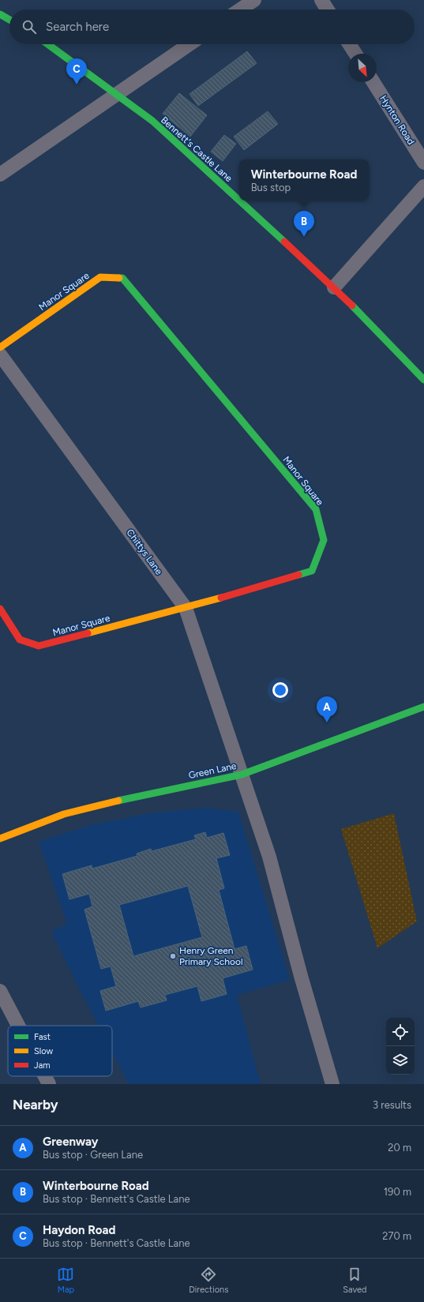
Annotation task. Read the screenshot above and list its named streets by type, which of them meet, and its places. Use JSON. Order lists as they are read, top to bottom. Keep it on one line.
{"streets":{"main road":["Bennett's Castle Lane","Manor Square","Green Lane"],"street":["Hynton Road","Chittys Lane"]},"crossings":[["Manor Square","Chittys Lane"],["Chittys Lane","Green Lane"]],"places":["Henry Green Primary School"],"legend":["Fast","Slow","Jam"],"north":"bottom right","page":{"search":"Search here","pins":["C","B","A"],"popup":["Winterbourne Road","Bus stop"],"heading":["Nearby","3 results"],"list":[{"mark":"A","name":"Greenway","note":"Bus stop · Green Lane","value":"20 m"},{"mark":"B","name":"Winterbourne Road","note":"Bus stop · Bennett's Castle Lane","value":"190 m"},{"mark":"C","name":"Haydon Road","note":"Bus stop · Bennett's Castle Lane","value":"270 m"}],"nav":["Map","Directions","Saved"]}}
